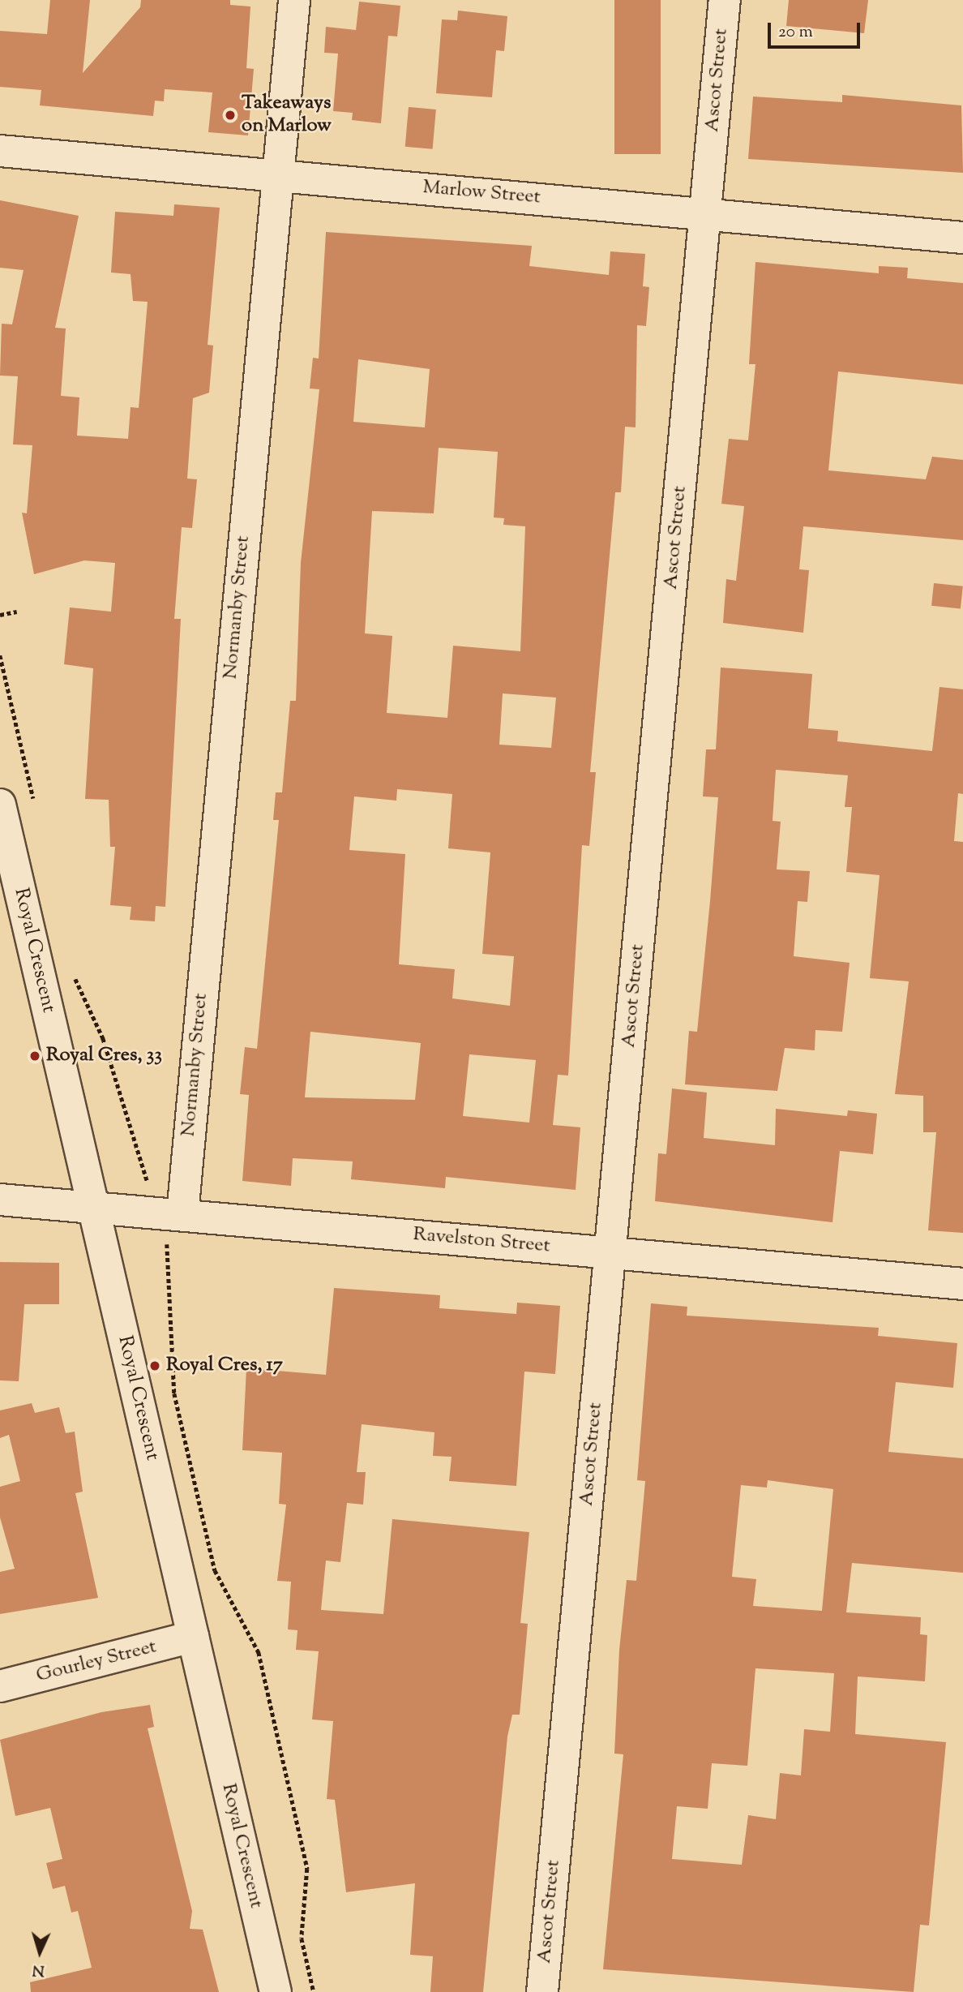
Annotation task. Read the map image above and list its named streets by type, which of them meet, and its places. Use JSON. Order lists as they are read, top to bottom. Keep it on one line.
{"streets":{"street":["Ascot Street","Marlow Street","Normanby Street","Royal Crescent","Ravelston Street","Gourley Street"]},"crossings":[["Ascot Street","Marlow Street"],["Ascot Street","Ravelston Street"],["Marlow Street","Normanby Street"],["Normanby Street","Ravelston Street"],["Royal Crescent","Ravelston Street"],["Royal Crescent","Gourley Street"]],"places":["Takeaways on Marlow","Royal Cres, 33","Royal Cres, 17"],"scale_bar":"20 m","north":"bottom"}
